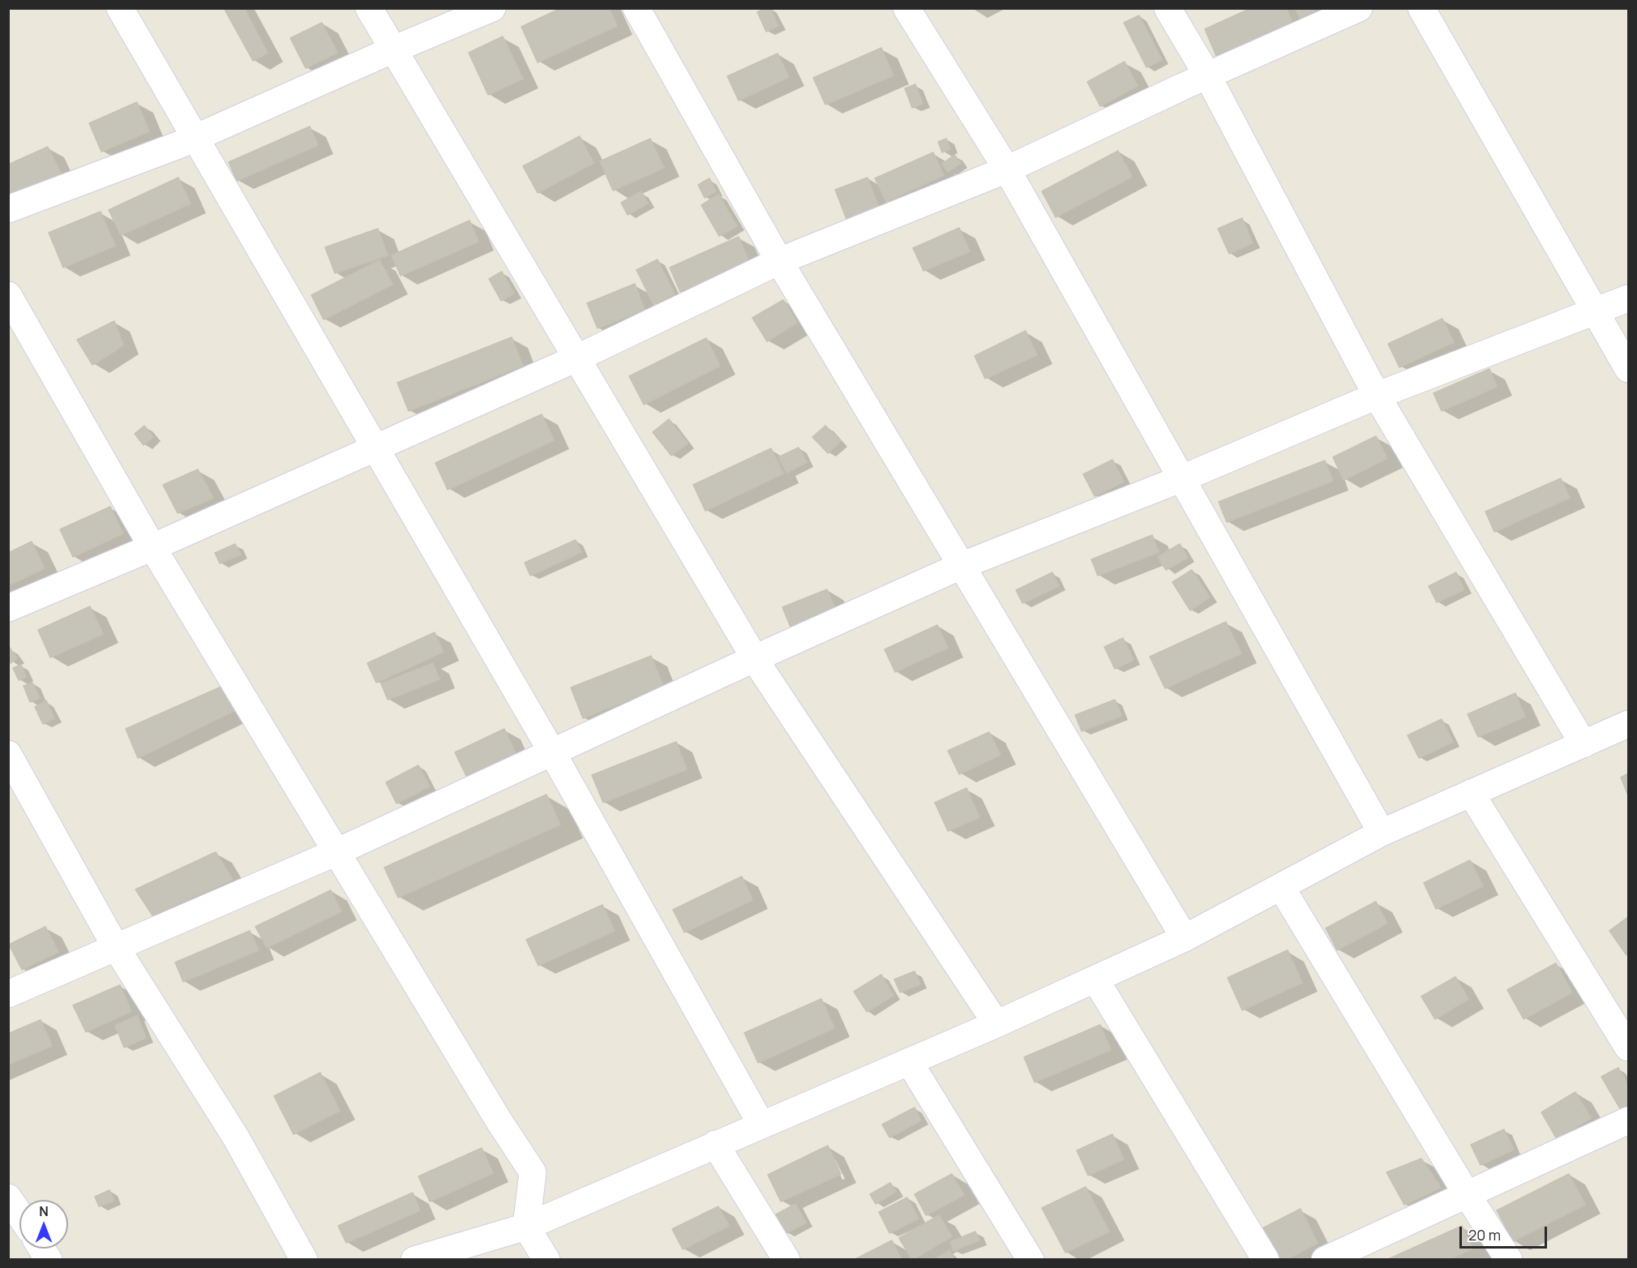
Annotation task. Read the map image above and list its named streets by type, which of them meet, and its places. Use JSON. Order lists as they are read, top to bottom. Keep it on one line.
{"scale_bar":"20 m","north":"top"}
